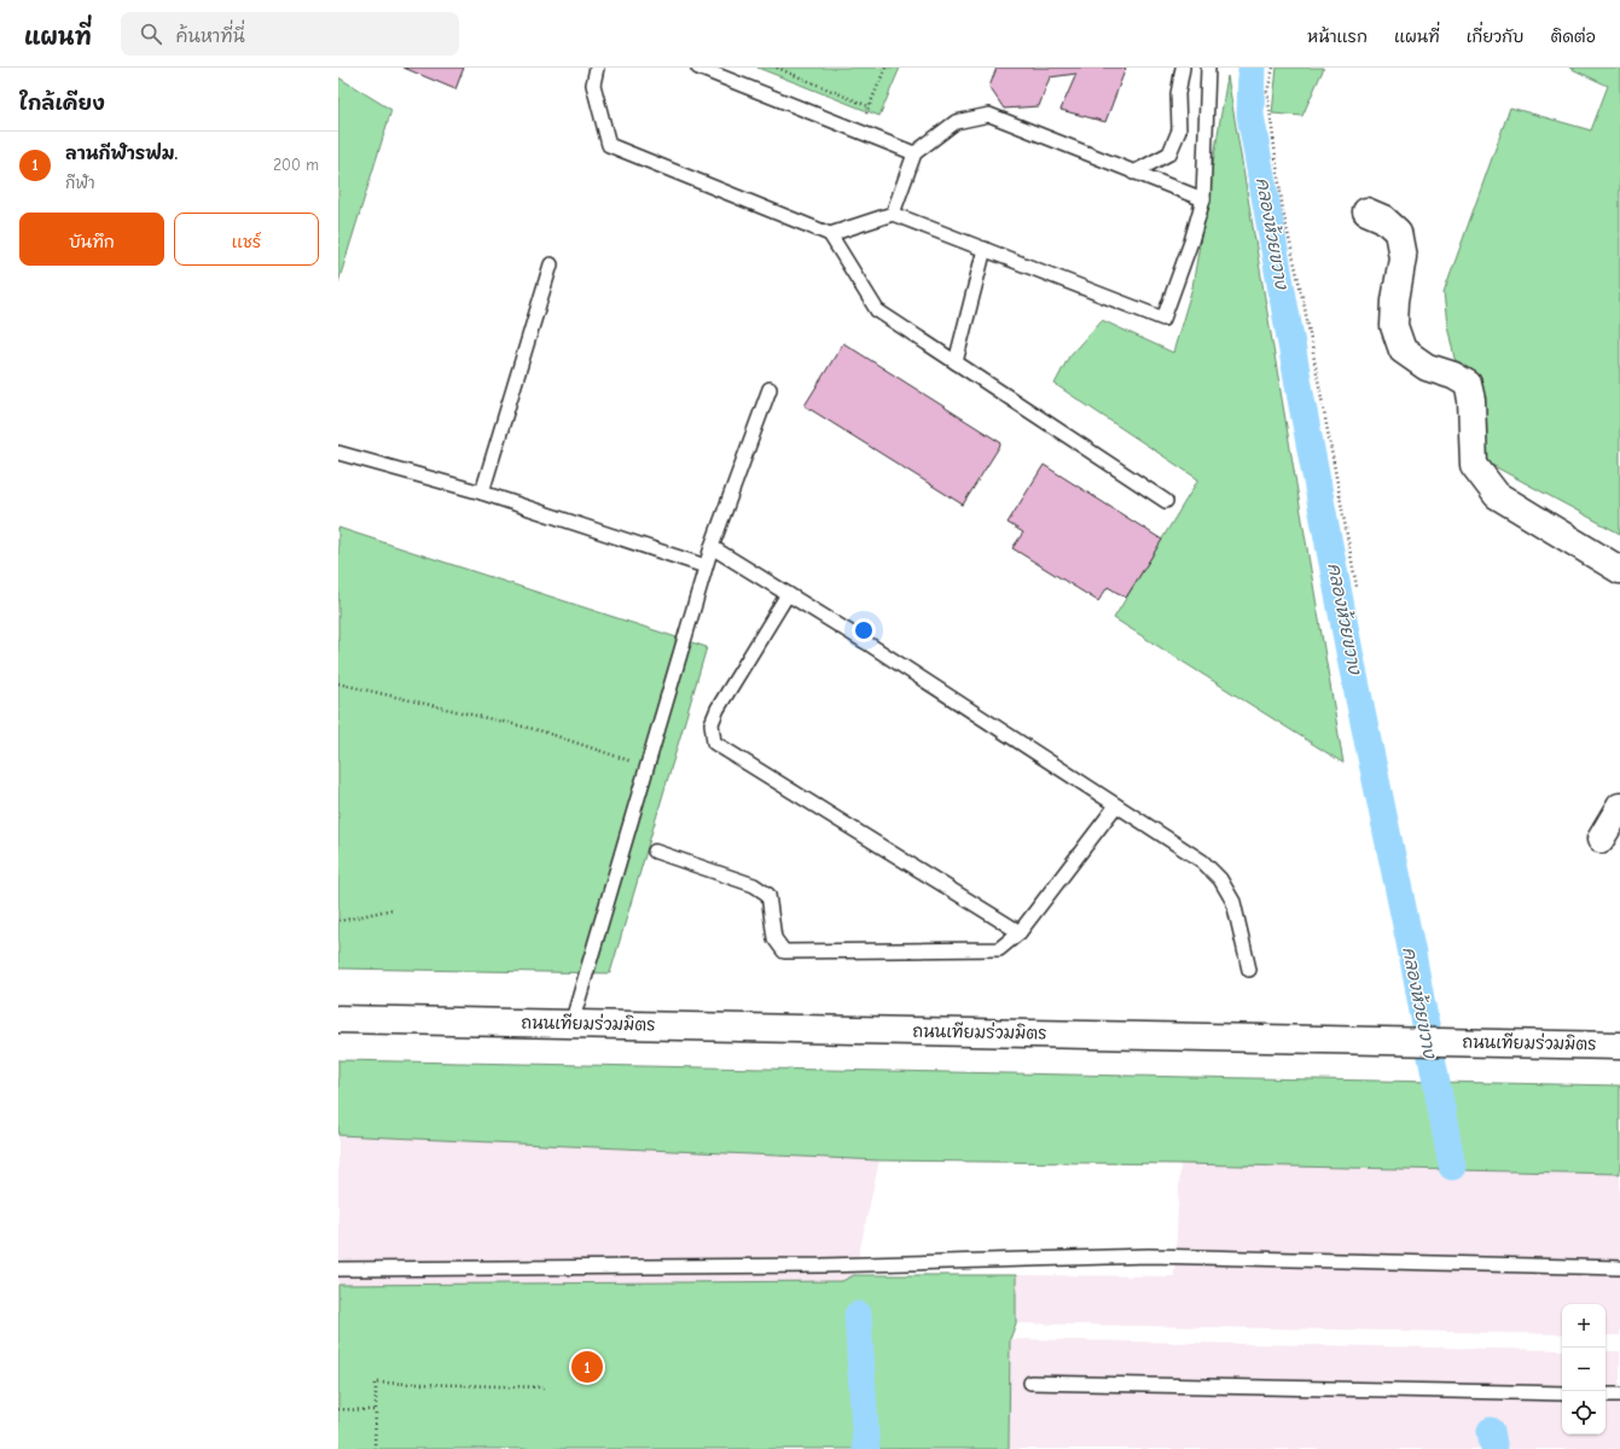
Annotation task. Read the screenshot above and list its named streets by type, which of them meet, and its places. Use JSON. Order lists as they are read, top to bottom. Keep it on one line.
{"streets":{"street":["ถนนเทียมร่วมมิตร"]},"water":["คลองห้วยขวาง"],"page":{"header":"แผนที่","search":"ค้นหาที่นี่","nav":["หน้าแรก","แผนที่","เกี่ยวกับ","ติดต่อ"],"heading":"ใกล้เคียง","list":[{"mark":"1","name":"ลานกีฬารฟม.","note":"กีฬา","value":"200 m"}],"buttons":["บันทึก","แชร์"],"map_buttons":["+","−"],"pins":"1"}}
